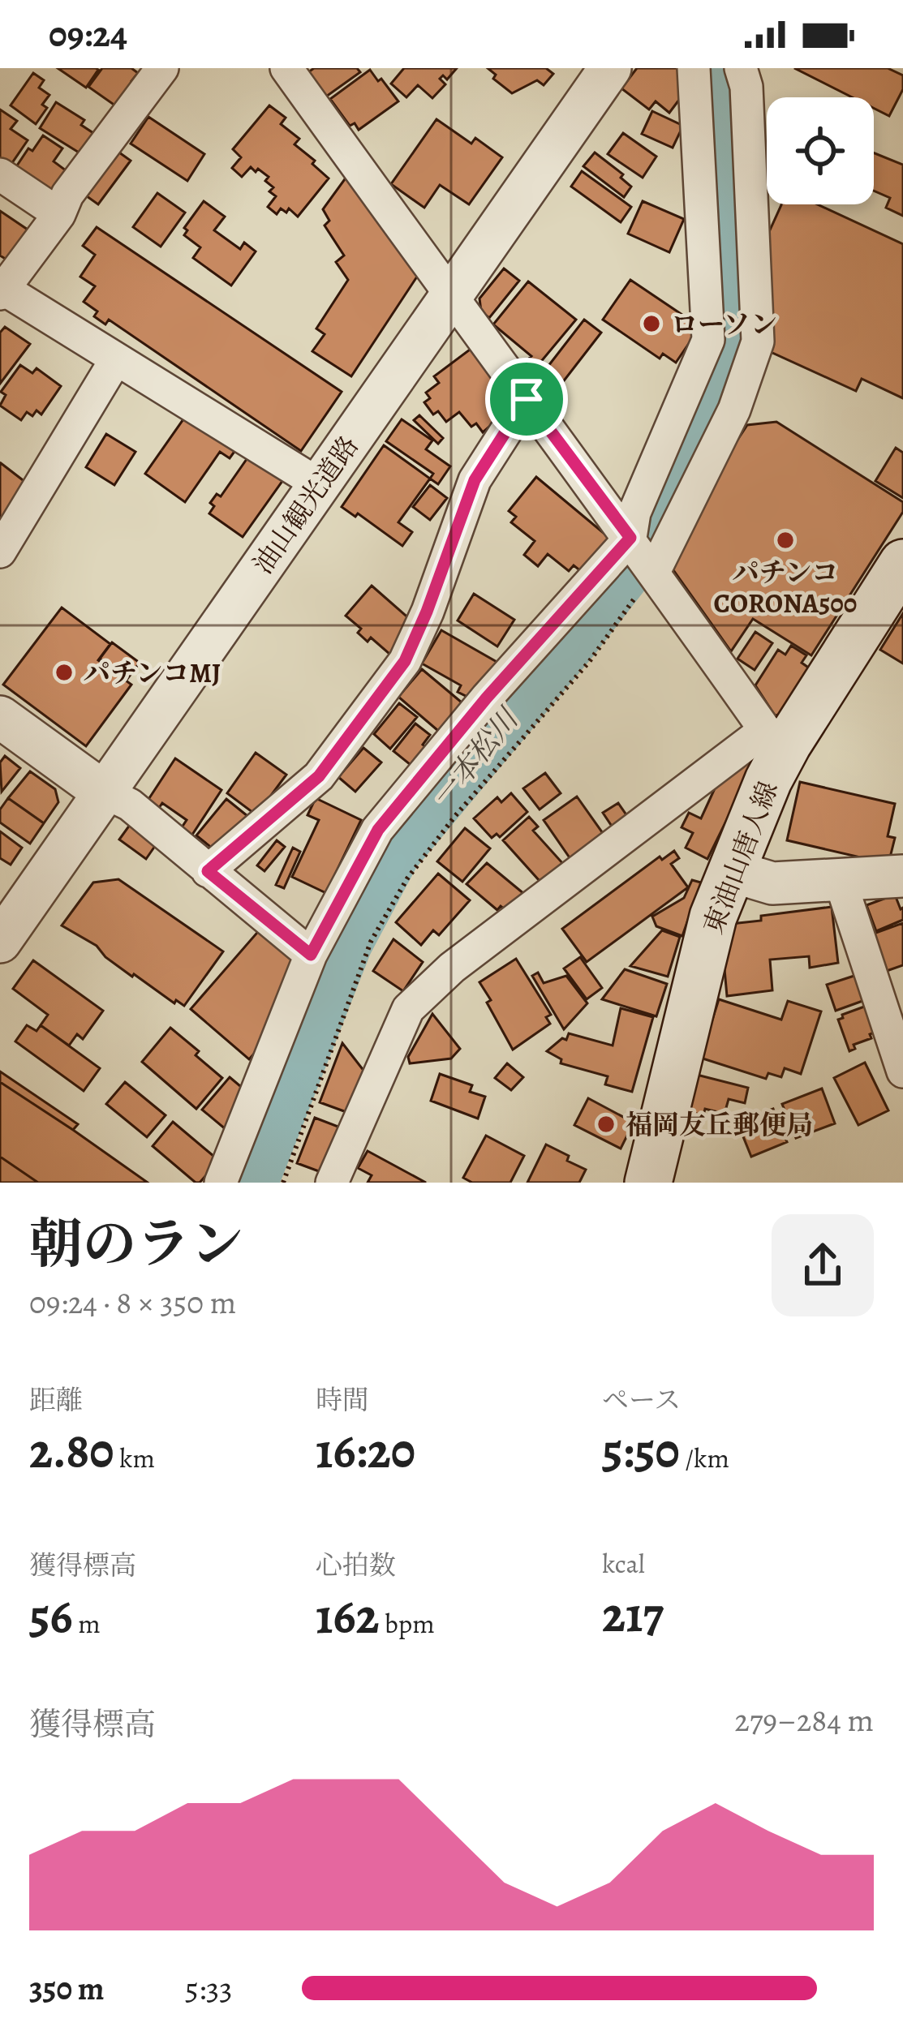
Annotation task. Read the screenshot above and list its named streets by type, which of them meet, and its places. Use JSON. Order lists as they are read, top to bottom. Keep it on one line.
{"streets":{"main road":["東油山唐人線"],"street":["油山観光道路"]},"water":["一本松川"],"places":["ローソン","パチンコ CORONA500","パチンコMJ","福岡友丘郵便局"],"page":{"status":"09:24","heading":["朝のラン","09:24 · 8 × 350 m"],"stats":[["距離","2.80 km"],["時間","16:20"],["ペース","5:50 /km"],["獲得標高","56 m"],["心拍数","162 bpm"],["kcal","217"]],"chart":["獲得標高","279–284 m"],"list":[{"name":"350 m","note":"5:33"}]}}
